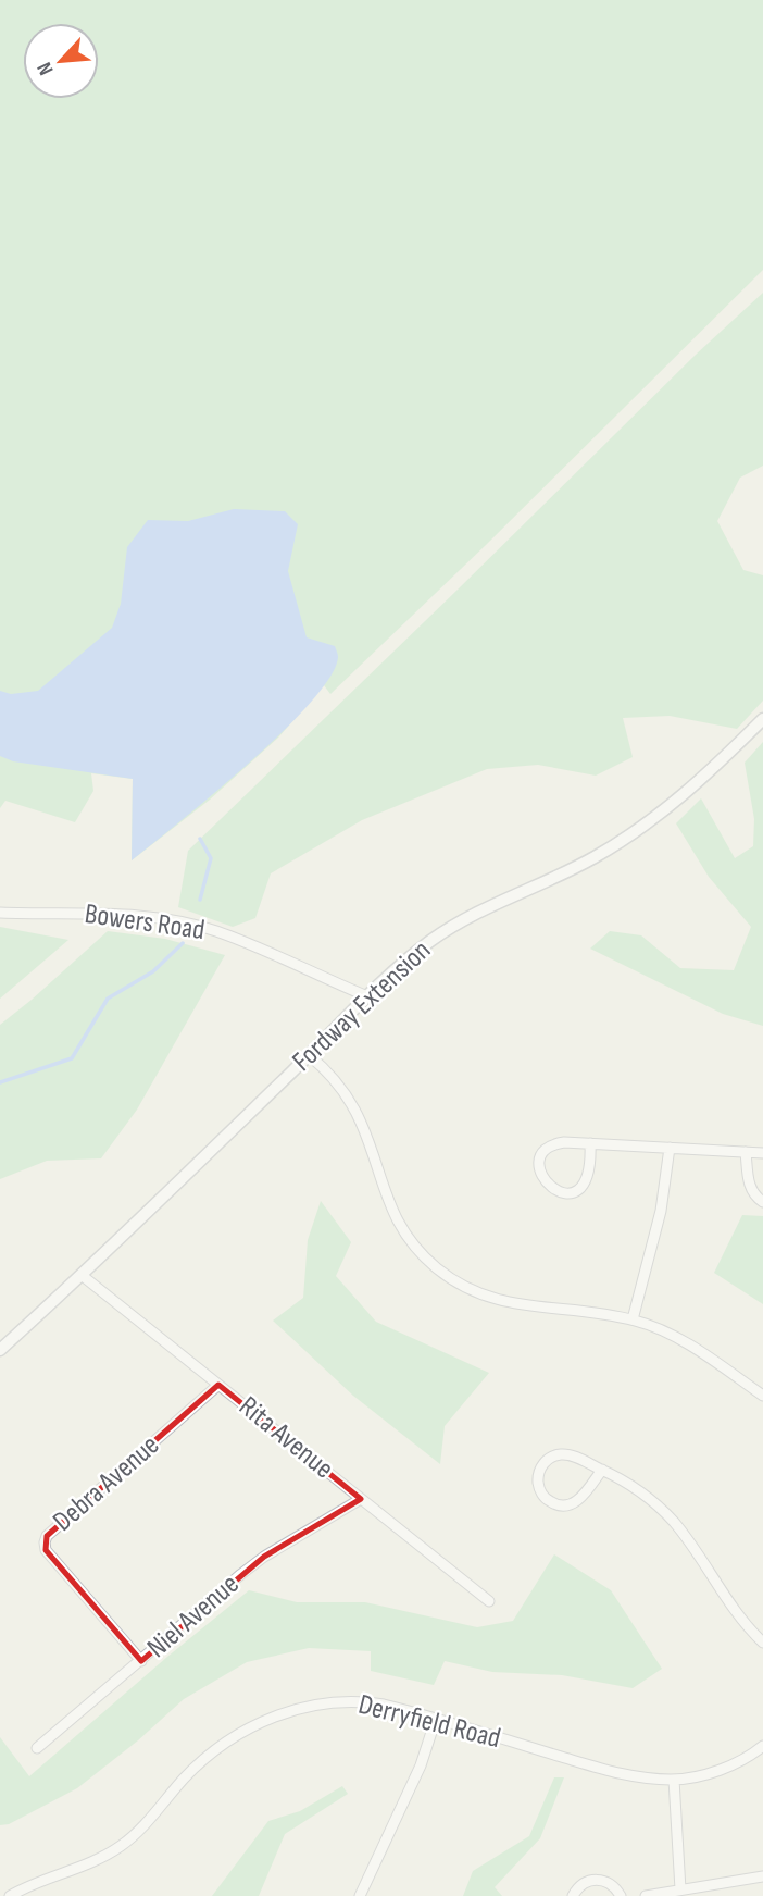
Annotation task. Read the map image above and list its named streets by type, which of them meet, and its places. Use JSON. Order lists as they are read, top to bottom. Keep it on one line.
{"streets":{"street":["Bowers Road","Fordway Extension","Rita Avenue","Debra Avenue","Niel Avenue","Derryfield Road"]},"crossings":[["Bowers Road","Fordway Extension"],["Fordway Extension","Rita Avenue"],["Rita Avenue","Debra Avenue"],["Rita Avenue","Niel Avenue"],["Debra Avenue","Niel Avenue"]],"north":"bottom left"}
